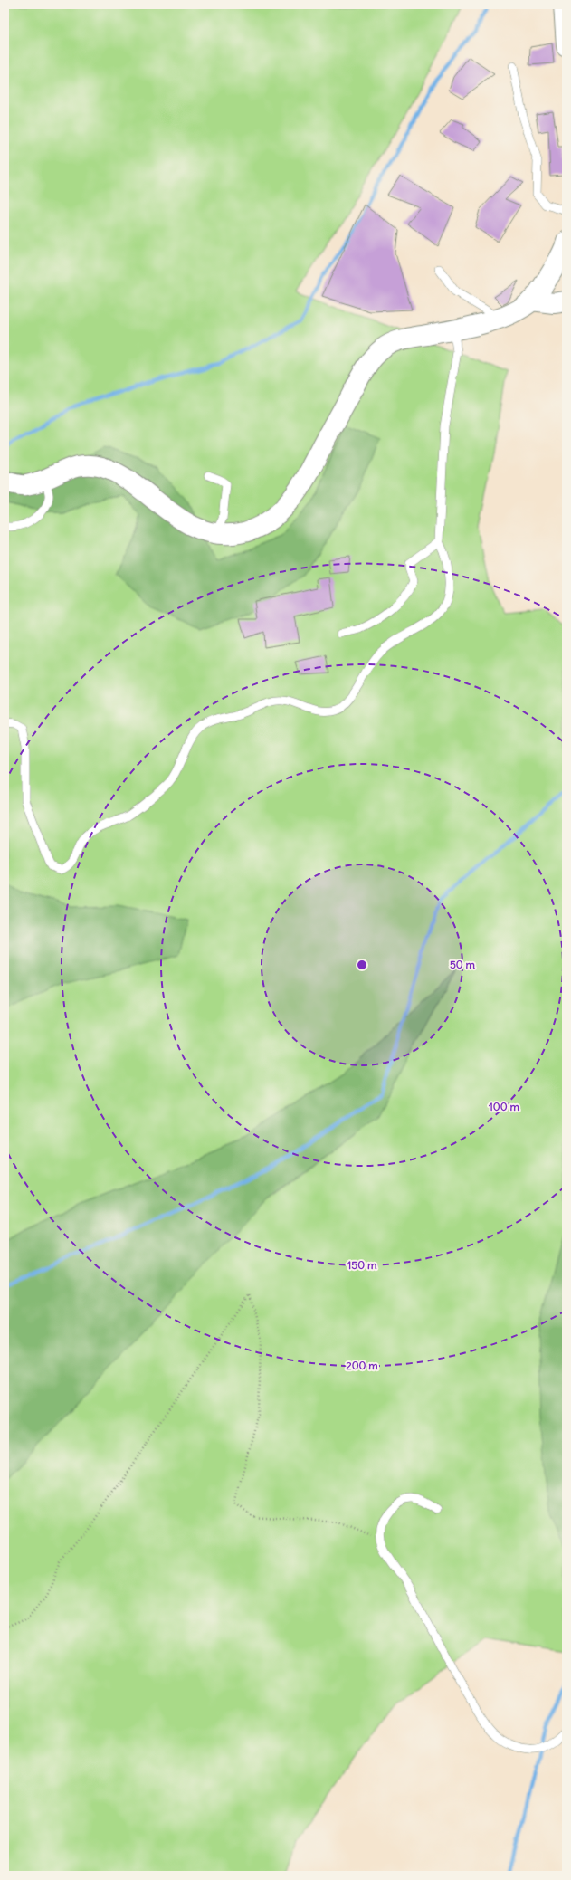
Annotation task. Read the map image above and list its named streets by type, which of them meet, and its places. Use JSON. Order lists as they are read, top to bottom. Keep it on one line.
{"rings":["50 m","100 m","150 m","200 m"]}
